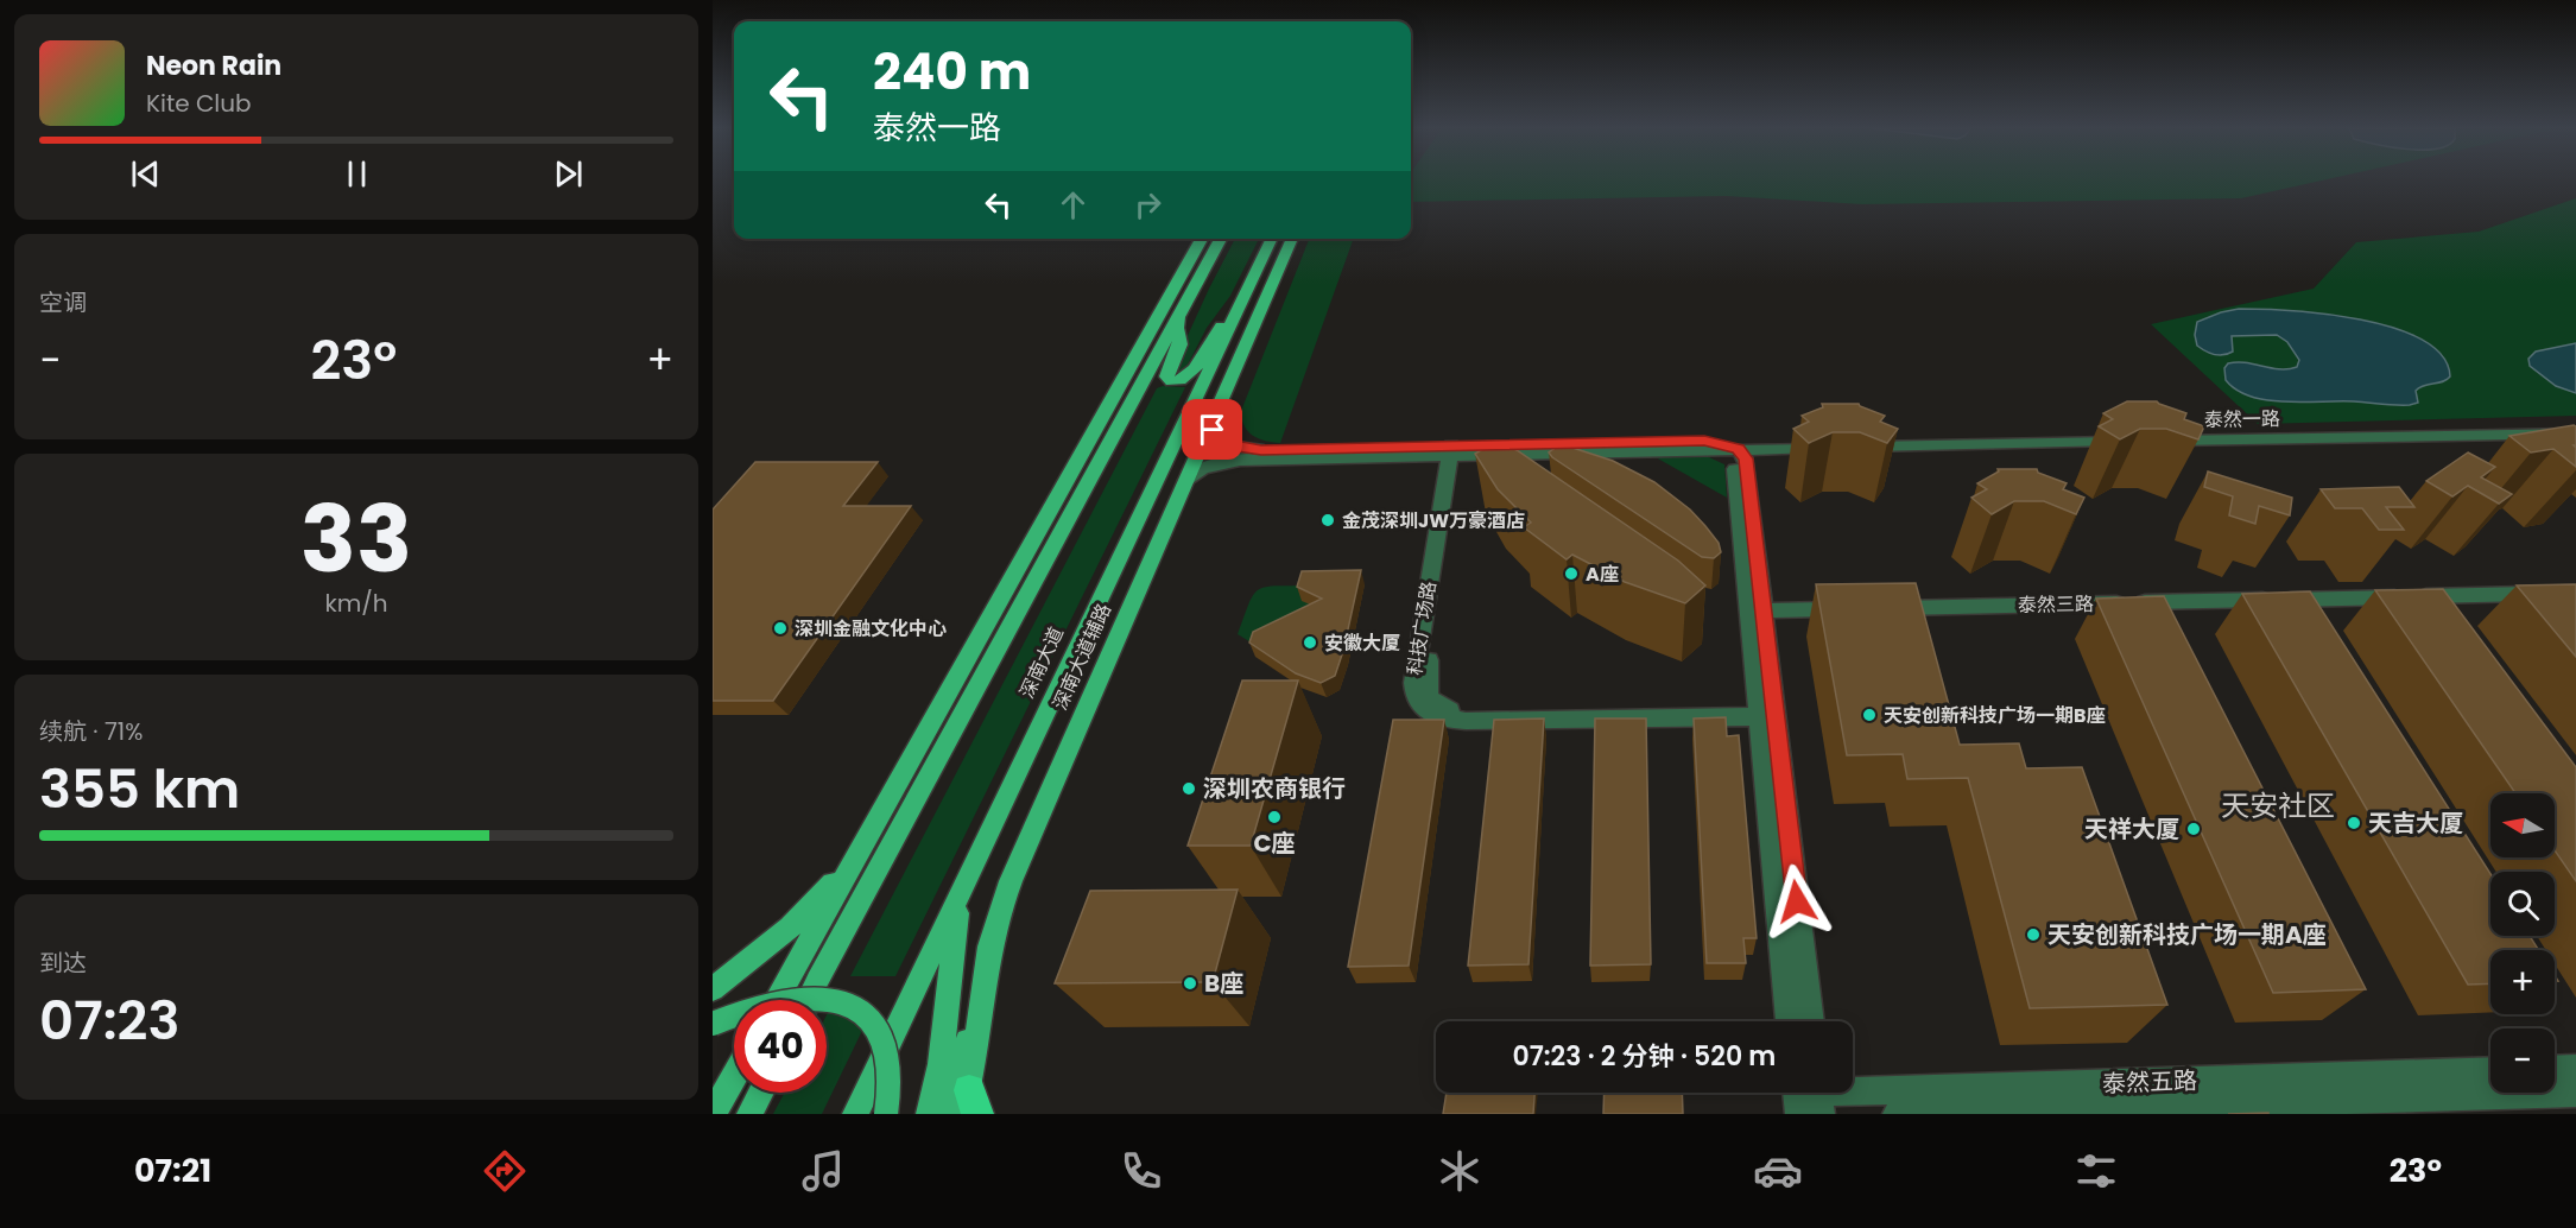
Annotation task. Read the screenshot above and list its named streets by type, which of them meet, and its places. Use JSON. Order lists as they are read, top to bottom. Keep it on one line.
{"streets":{"main road":["深南大道辅路","深南大道"],"street":["泰然一路","泰然三路","科技广场路","泰然五路"]},"districts":["天安社区"],"places":["金茂深圳JW万豪酒店","A座","深圳金融文化中心","安徽大厦","天安创新科技广场一期B座","深圳农商银行","C座","天吉大厦","天祥大厦","天安创新科技广场一期A座","B座"],"north":"left","page":{"turn":["240 m","泰然一路"],"song":["Neon Rain","Kite Club"],"tile":["空调",["33","km/h"],["续航 · 71%","355 km"],["到达","07:23"]],"heat":["−","23°","+"],"map_buttons":["+","−"],"limit":"40","trip":"07:23 · 2 分钟 · 520 m","tabs":["07:21","23°"]}}
